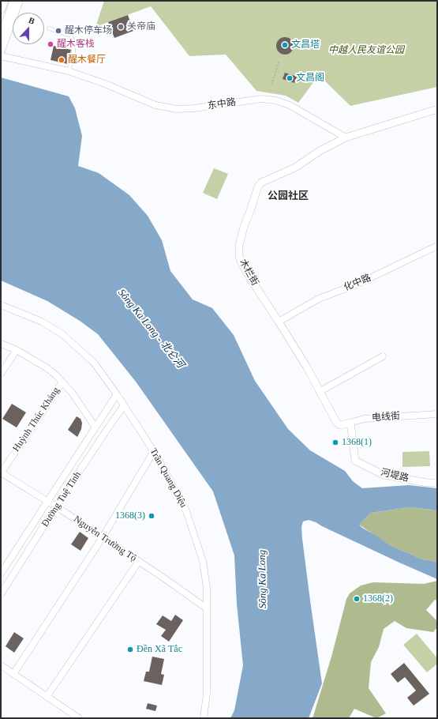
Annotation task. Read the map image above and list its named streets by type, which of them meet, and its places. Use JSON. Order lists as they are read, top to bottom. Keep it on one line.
{"streets":{"street":["东中路","木栏街","化中路","电线街","Huỳnh Thúc Kháng","河堤路","Trần Quang Diệu","Đường Tuệ Tĩnh","Nguyễn Trường Tộ"]},"crossings":[["东中路","木栏街"],["木栏街","化中路"],["木栏街","电线街"],["电线街","河堤路"],["Huỳnh Thúc Kháng","Nguyễn Trường Tộ"],["Trần Quang Diệu","Đường Tuệ Tĩnh"],["Trần Quang Diệu","Nguyễn Trường Tộ"],["Đường Tuệ Tĩnh","Nguyễn Trường Tộ"]],"districts":["公园社区"],"water":["Sông Ka Long - 北仑河","Sông Ka Long"],"parks":["中越人民友谊公园"],"places":["关帝庙","醒木停车场","醒木客栈","文昌塔","醒木餐厅","文昌阁","1368(1)","1368(3)","1368(2)","Đền Xã Tắc"],"north":"top"}
